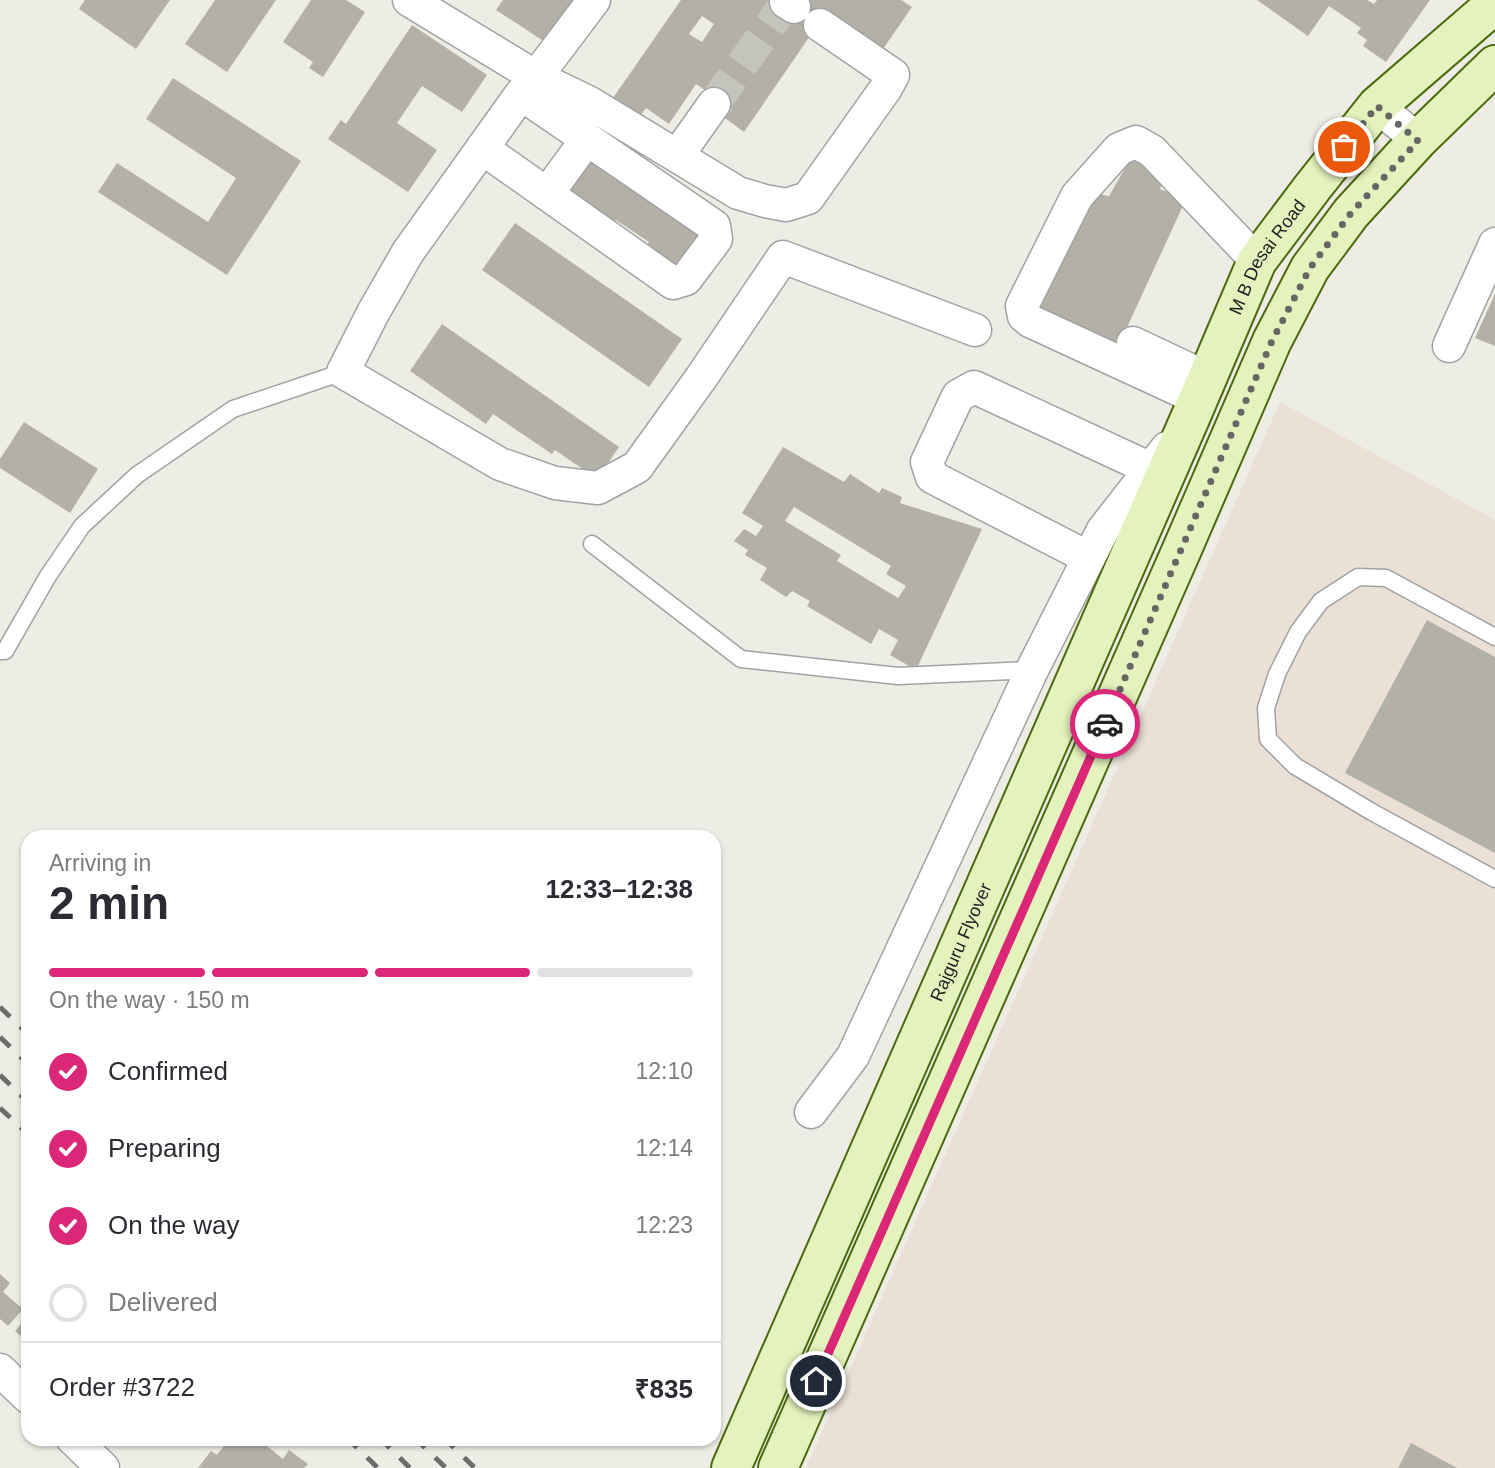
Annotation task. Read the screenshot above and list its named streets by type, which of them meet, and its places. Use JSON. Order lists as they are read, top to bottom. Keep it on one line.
{"streets":{"main road":["M B Desai Road","Rajguru Flyover"]},"crossings":[["M B Desai Road","Rajguru Flyover"]],"page":{"heading":["2 min","Arriving in","12:33–12:38"],"panel":["Order #3722","₹835"],"bar":"On the way · 150 m","list":[["Confirmed","12:10"],["Preparing","12:14"],["On the way","12:23"],"Delivered"]}}
